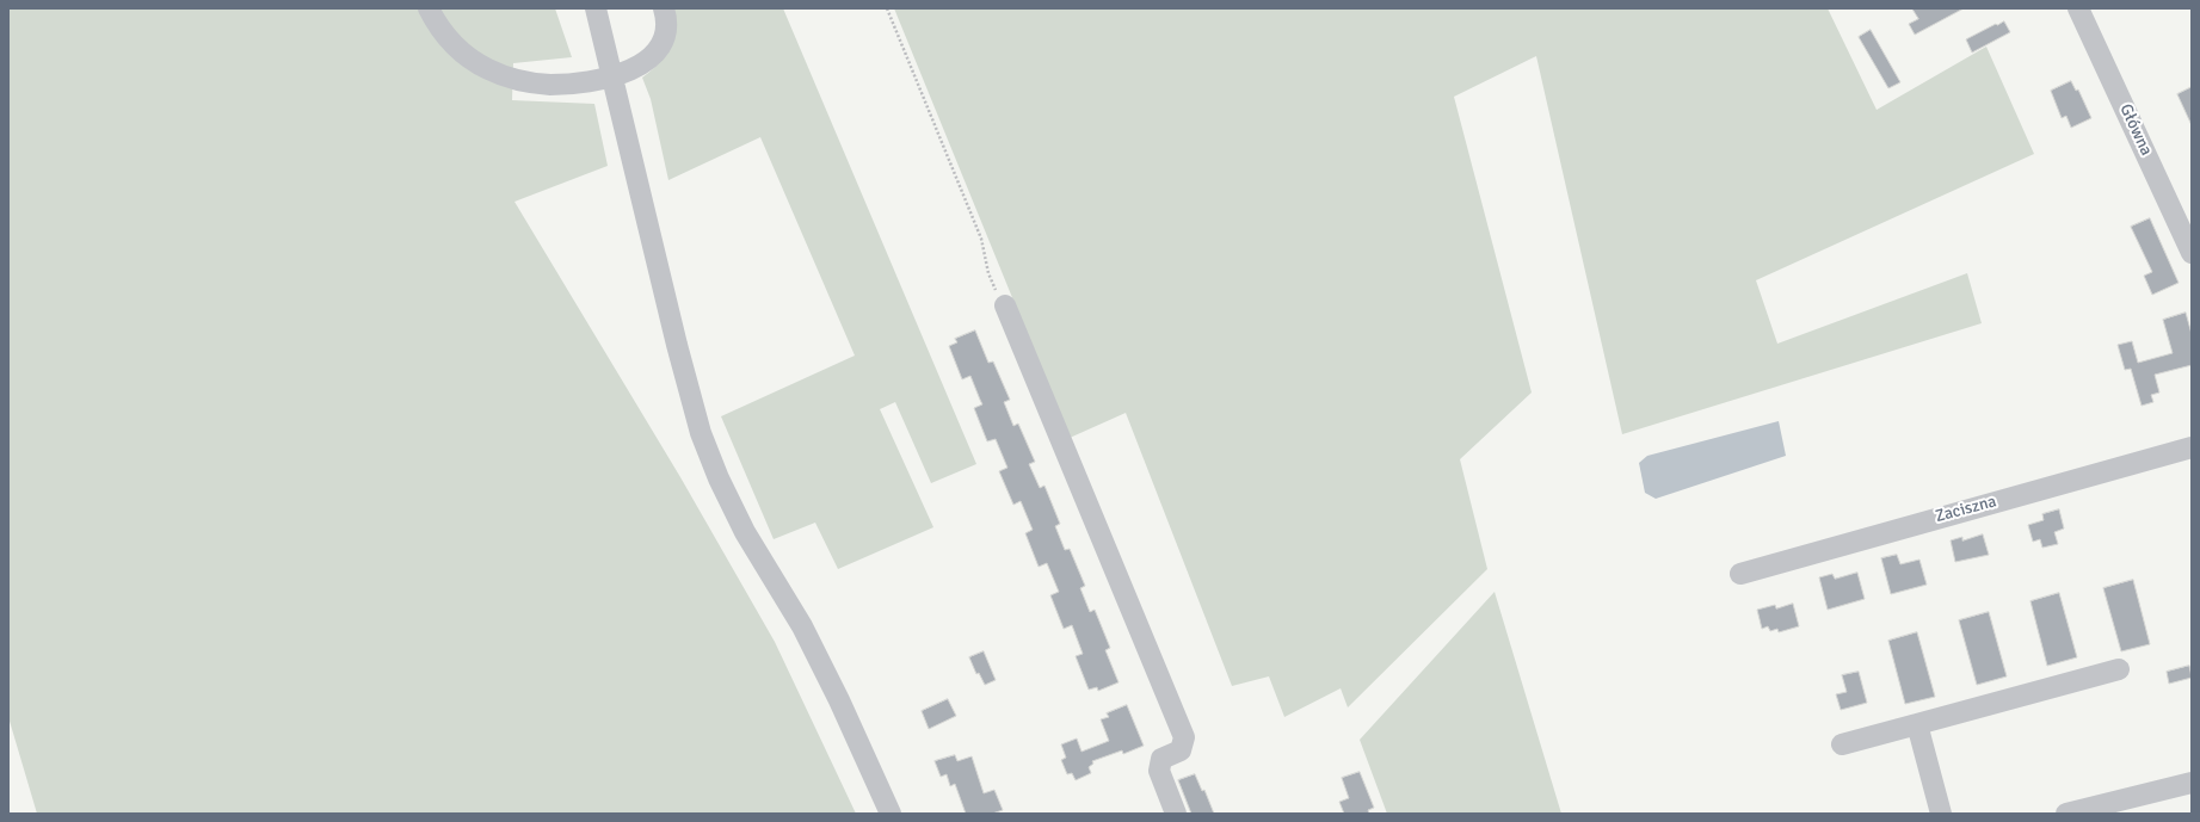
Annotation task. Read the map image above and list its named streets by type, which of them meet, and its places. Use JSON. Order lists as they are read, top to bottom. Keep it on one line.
{"streets":{"street":["Główna","Zaciszna"]}}
